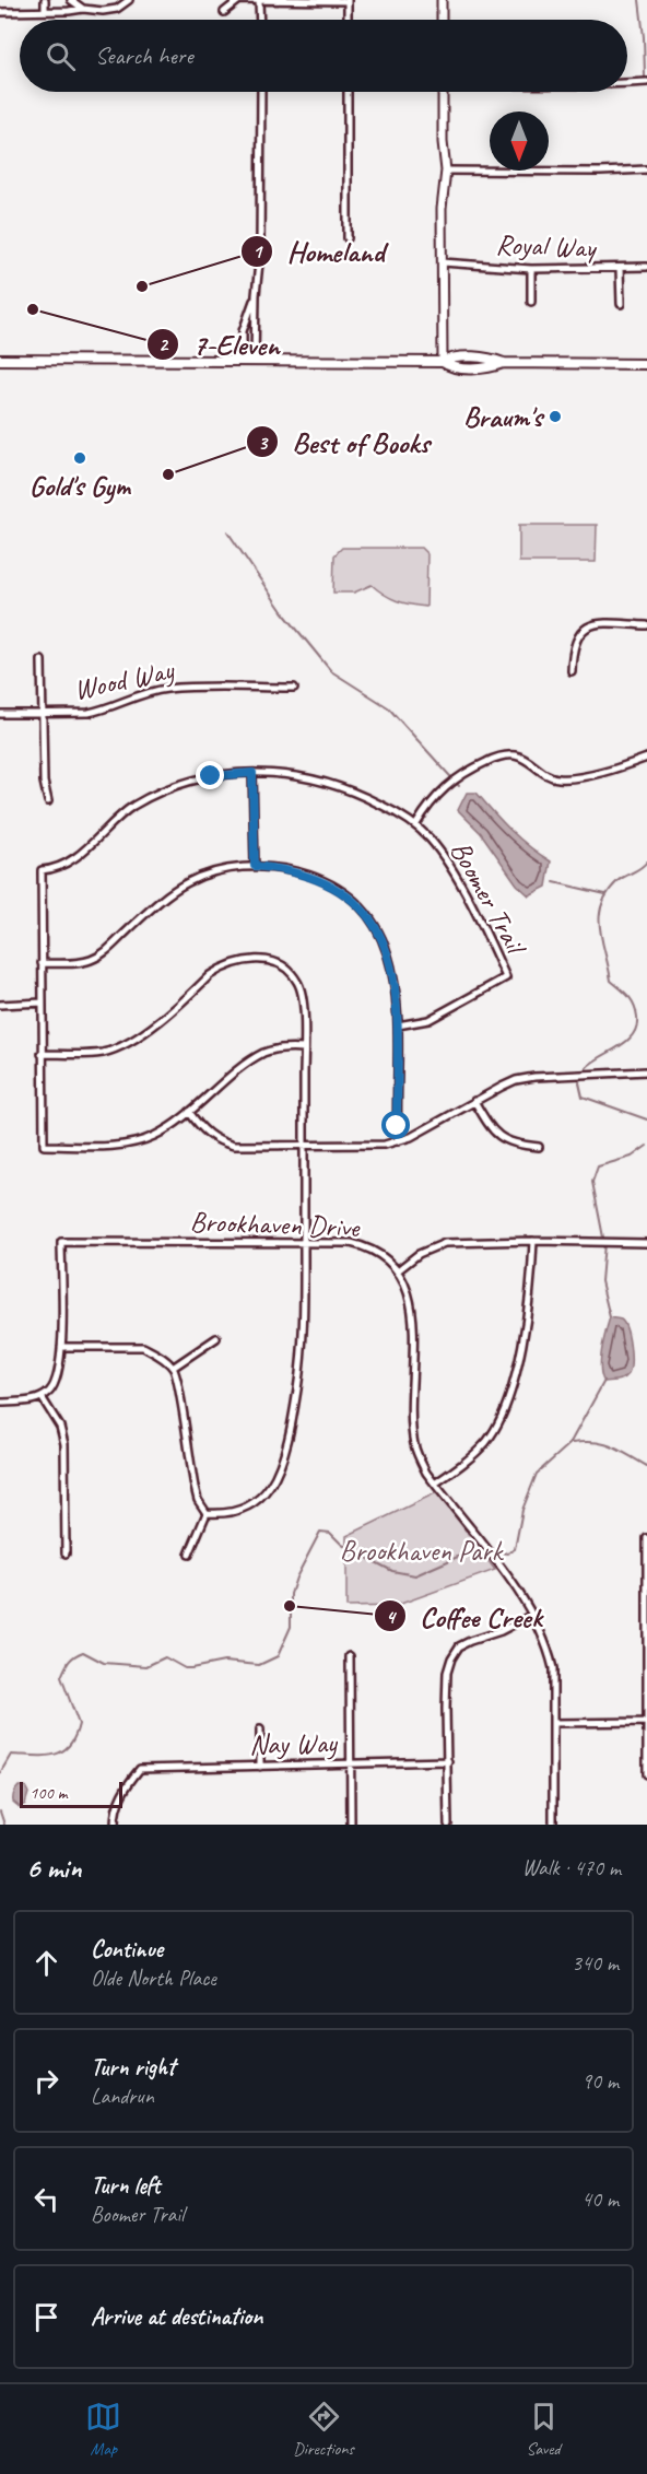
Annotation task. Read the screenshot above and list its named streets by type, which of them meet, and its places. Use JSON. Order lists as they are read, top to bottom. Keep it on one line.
{"streets":{"street":["Royal Way","Wood Way","Boomer Trail","Brookhaven Drive","Nay Way"]},"parks":["Brookhaven Park"],"places":["Homeland","7-Eleven","Braum's","Gold's Gym","Best of Books","Coffee Creek"],"scale_bar":"100 m","north":"bottom","page":{"search":"Search here","scale":"100 m","heading":["6 min","Walk · 470 m"],"list":[["Continue","Olde North Place","340 m"],["Turn right","Landrun","90 m"],["Turn left","Boomer Trail","40 m"],"Arrive at destination"],"nav":["Map","Directions","Saved"]}}
